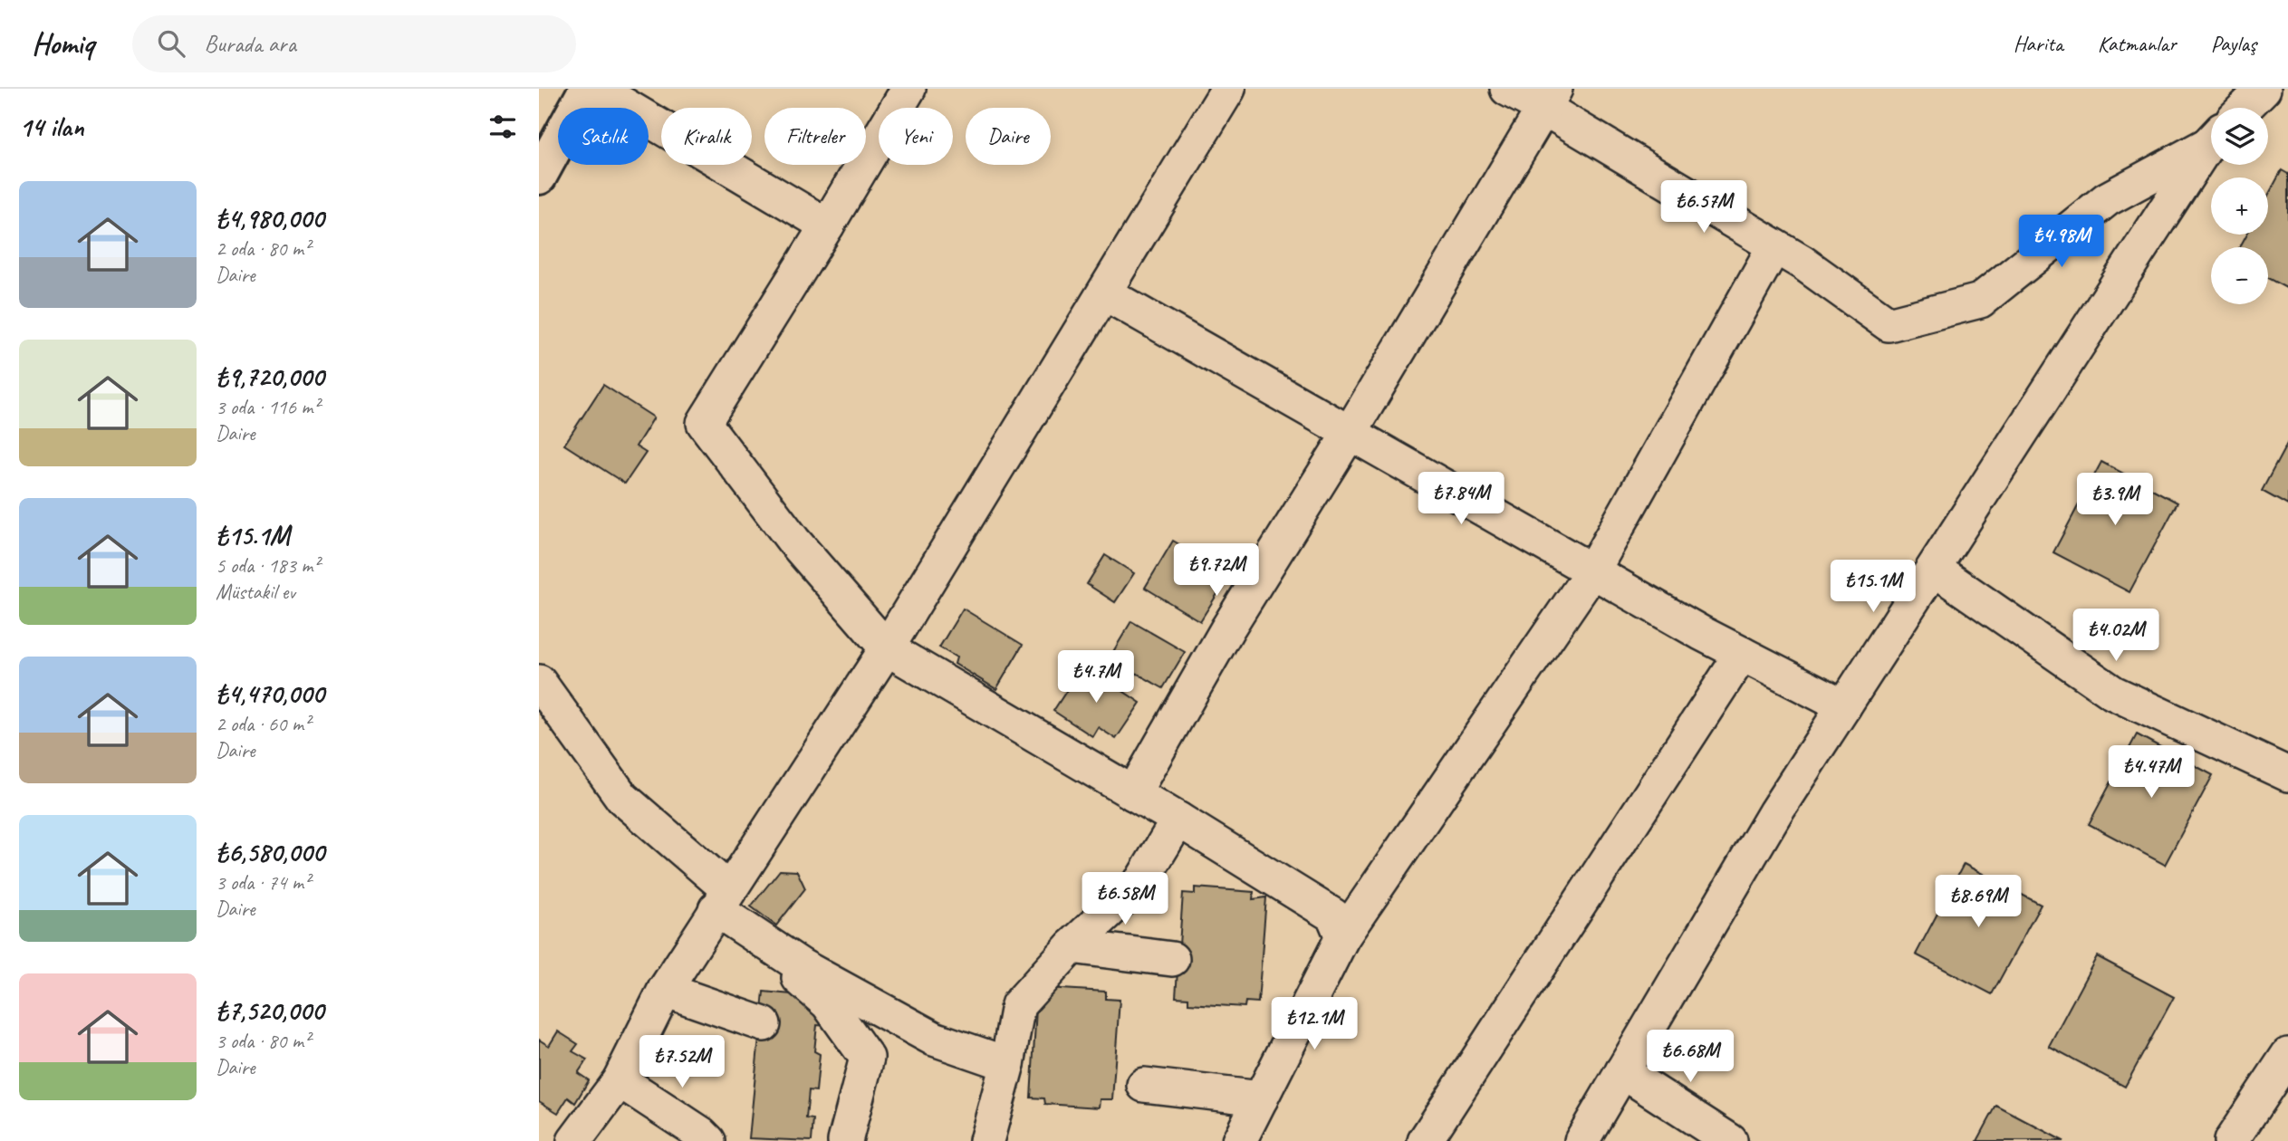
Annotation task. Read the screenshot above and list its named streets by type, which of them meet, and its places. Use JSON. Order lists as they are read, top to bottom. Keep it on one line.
{"page":{"header":"Homiq","search":"Burada ara","nav":["Harita","Katmanlar","Paylaş"],"heading":"14 ilan","map_buttons":["+","−"],"chip":["Satılık","Kiralık","Filtreler","Yeni","Daire"],"list":[{"name":"₺4,980,000","note":"2 oda · 80 m² · Daire"},{"name":"₺9,720,000","note":"3 oda · 116 m² · Daire"},{"name":"₺15.1M","note":"5 oda · 183 m² · Müstakil ev"},{"name":"₺4,470,000","note":"2 oda · 60 m² · Daire"},{"name":"₺6,580,000","note":"3 oda · 74 m² · Daire"},{"name":"₺7,520,000","note":"3 oda · 80 m² · Daire"}],"price":["₺6.57M","₺4.98M","₺7.84M","₺3.9M","₺9.72M","₺15.1M","₺4.02M","₺4.7M","₺4.47M","₺6.58M","₺8.69M","₺12.1M","₺6.68M","₺7.52M"]}}
